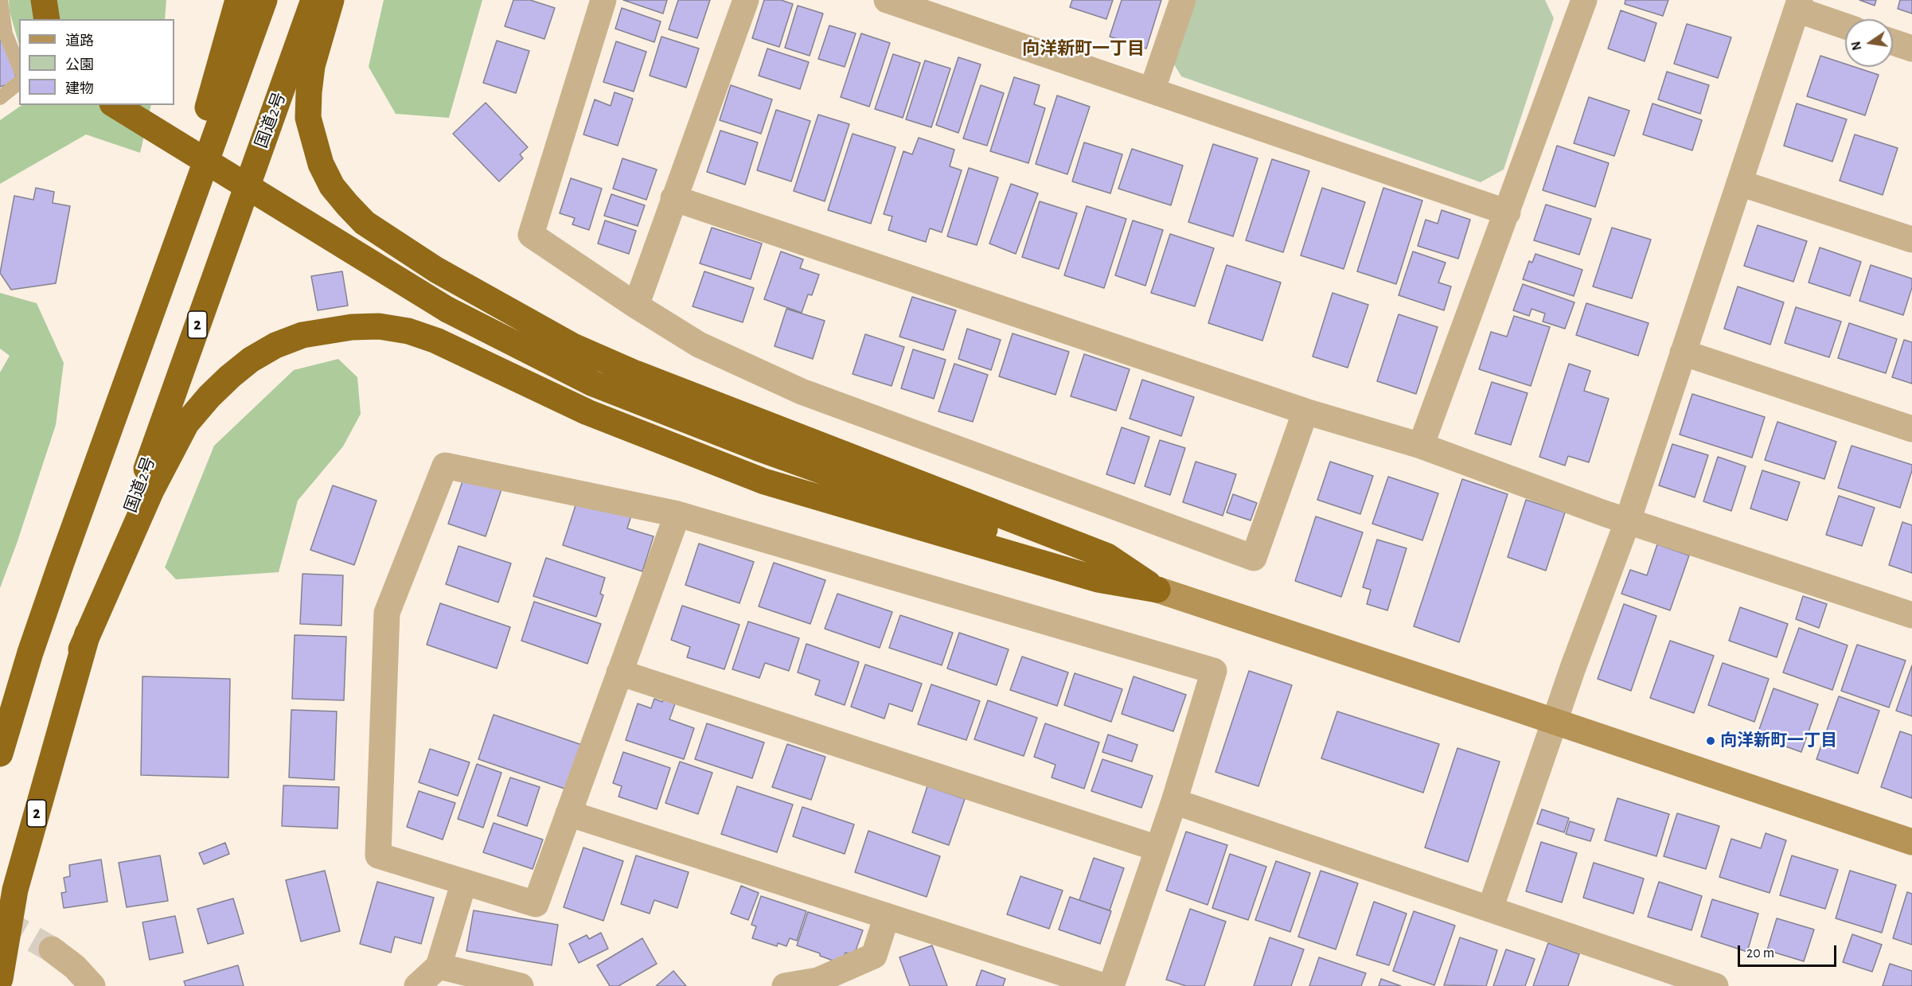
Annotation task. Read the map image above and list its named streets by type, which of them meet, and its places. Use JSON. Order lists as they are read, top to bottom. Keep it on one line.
{"streets":{"highway":["国道2号","2"]},"districts":["向洋新町一丁目"],"places":["向洋新町一丁目"],"legend":["道路","公園","建物"],"scale_bar":"20 m","north":"left"}
